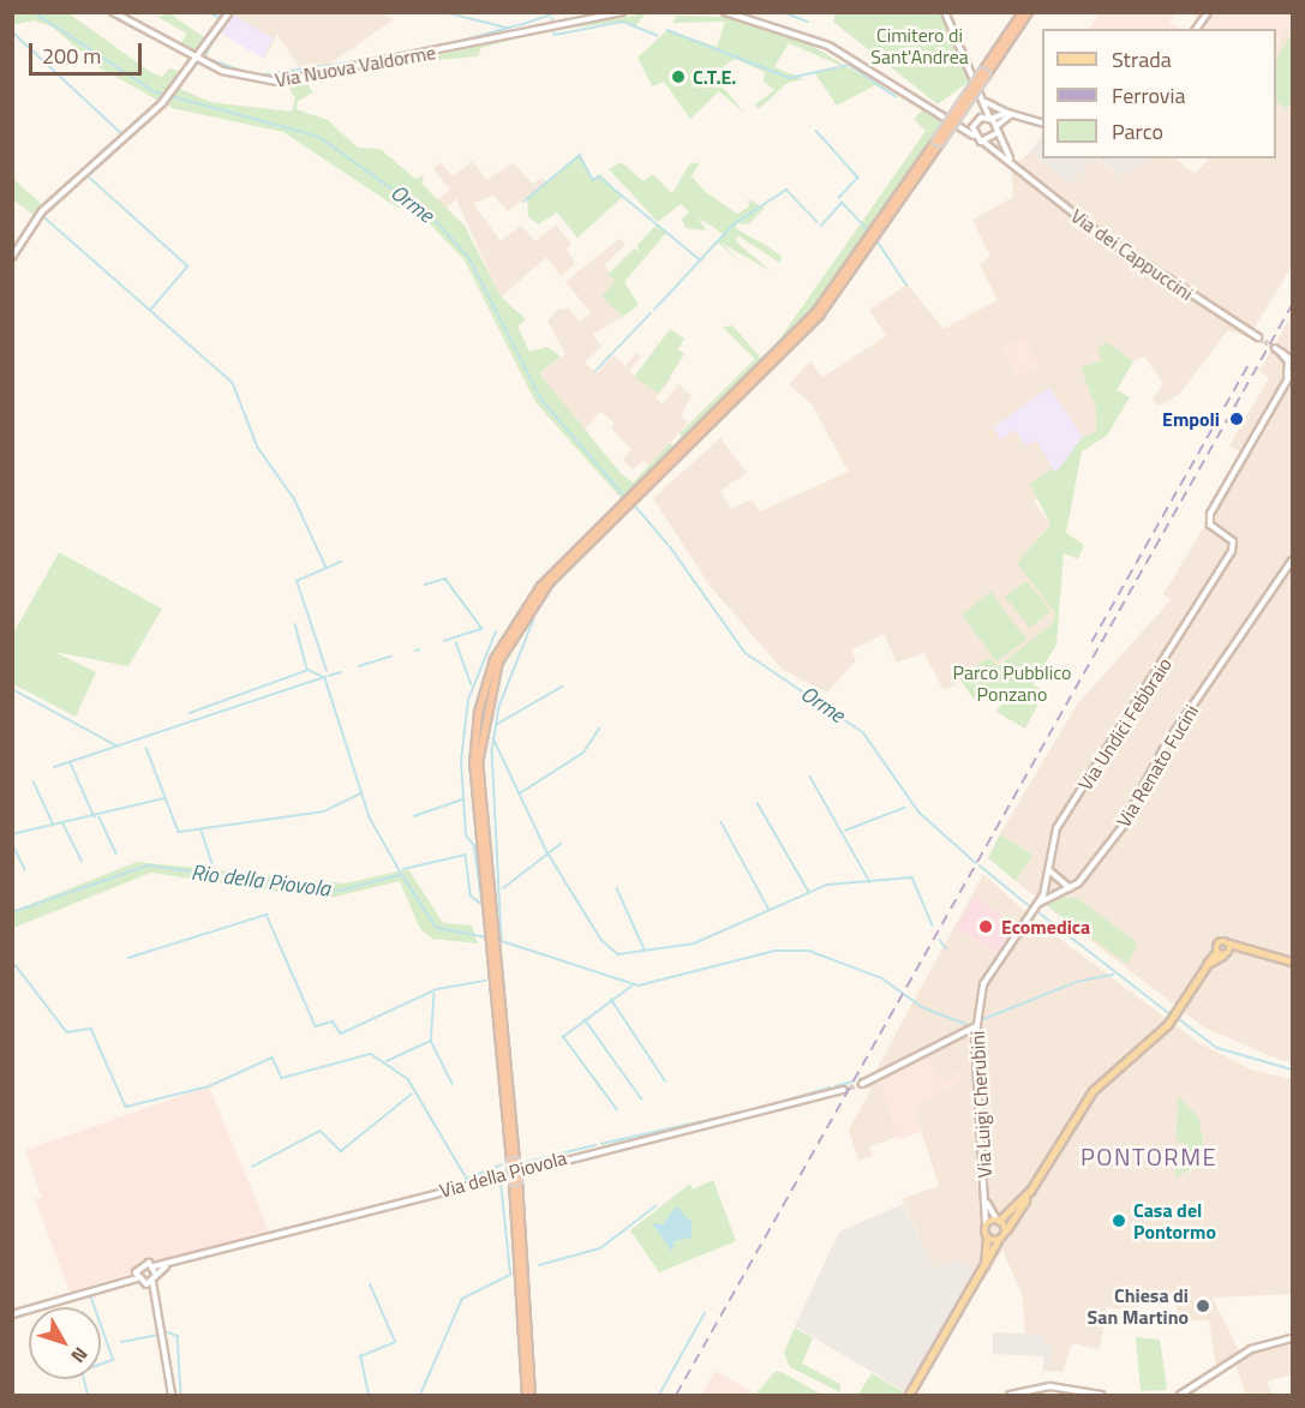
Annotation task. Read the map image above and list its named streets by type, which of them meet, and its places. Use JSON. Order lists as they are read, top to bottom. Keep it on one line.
{"streets":{"main road":["Via Nuova Valdorme","Via dei Cappuccini","Via Undici Febbraio","Via Renato Fucini","Via Luigi Cherubini","Via della Piovola"]},"crossings":[["Via Undici Febbraio","Via Renato Fucini"],["Via Undici Febbraio","Via Luigi Cherubini"],["Via Renato Fucini","Via Luigi Cherubini"]],"districts":["PONTORME"],"water":["Orme","Rio della Piovola"],"parks":["Cimitero di Sant'Andrea","Parco Pubblico Ponzano"],"places":["C.T.E.","Empoli","Ecomedica","Casa del Pontormo","Chiesa di San Martino"],"legend":["Strada","Ferrovia","Parco"],"scale_bar":"200 m","north":"bottom right"}
